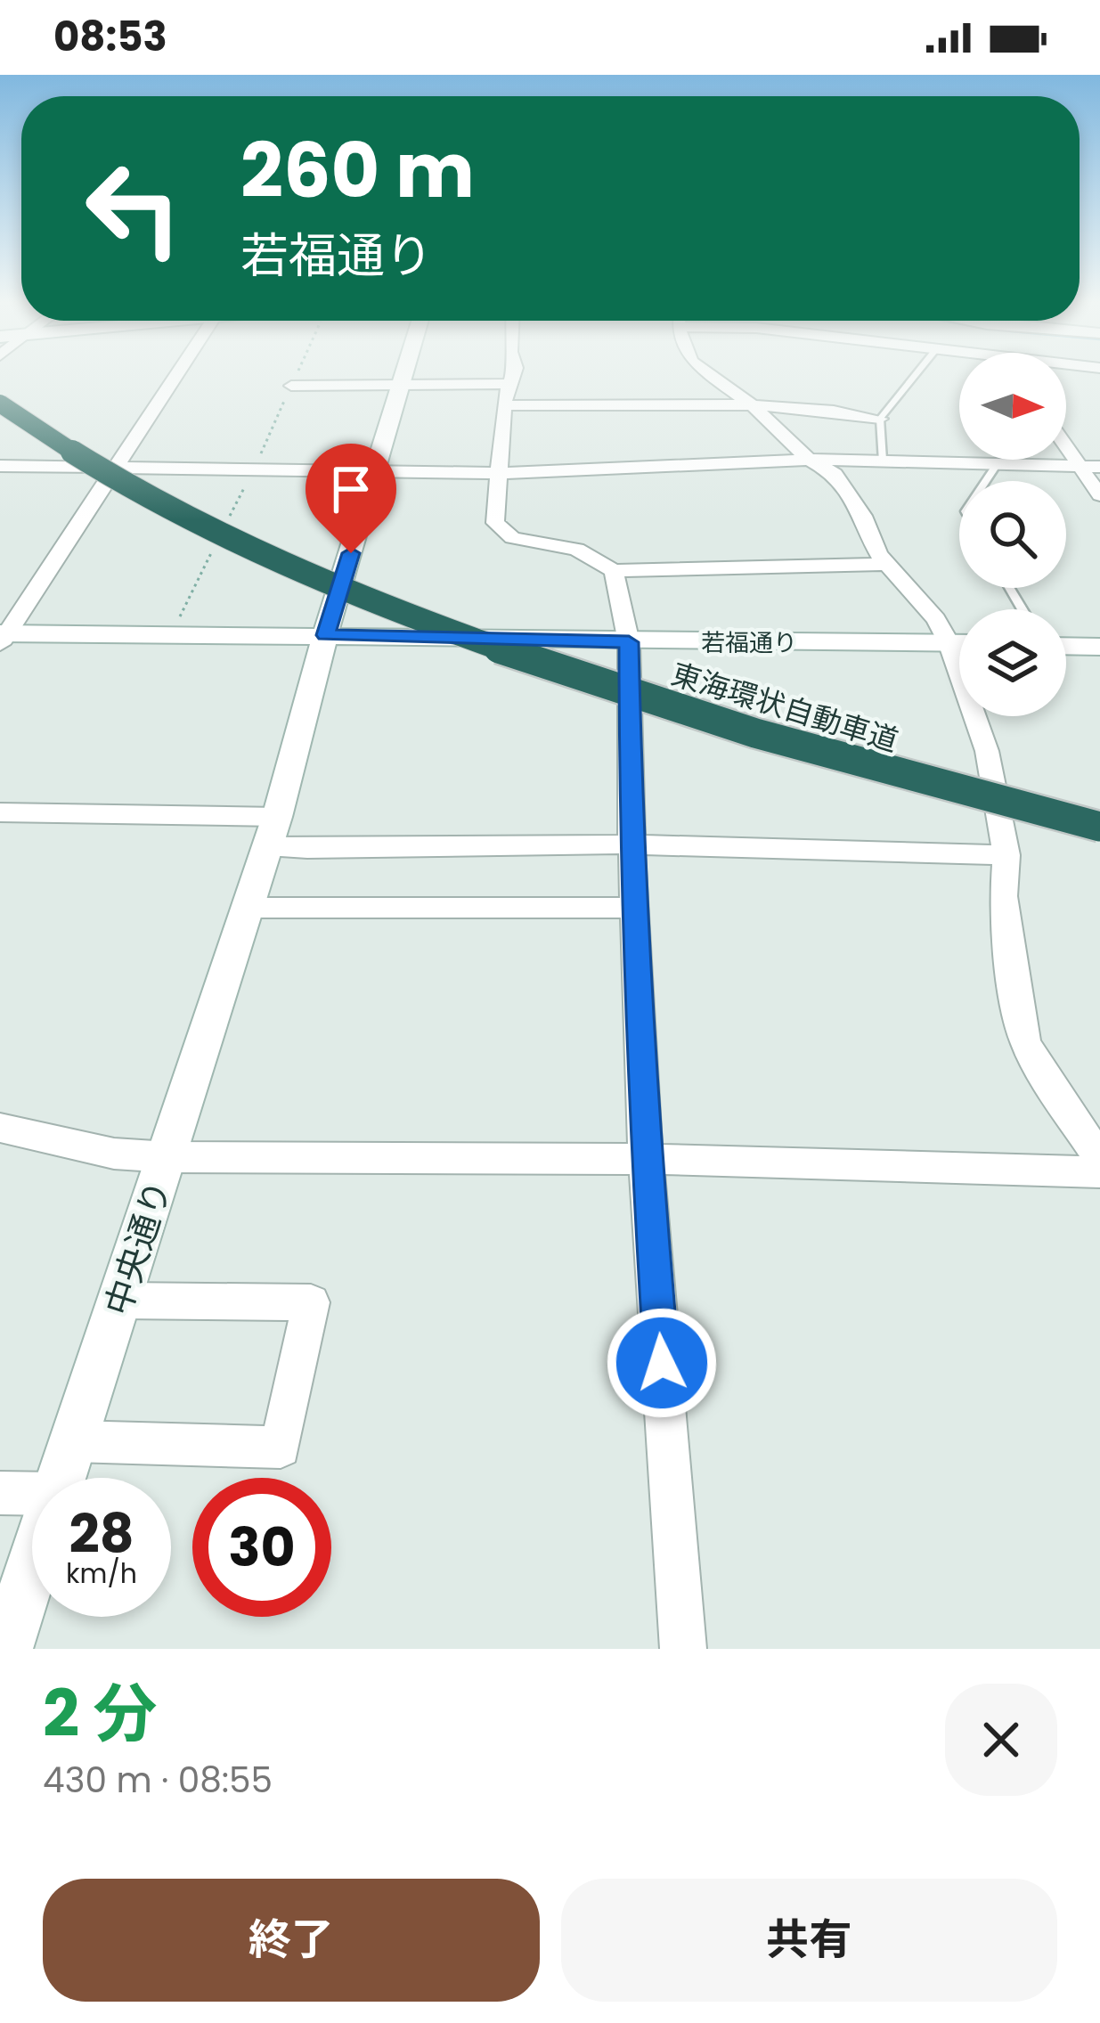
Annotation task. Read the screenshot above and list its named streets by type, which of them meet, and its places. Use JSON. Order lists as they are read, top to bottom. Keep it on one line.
{"streets":{"highway":["東海環状自動車道"],"street":["若福通り","中央通り"]},"crossings":[["若福通り","中央通り"]],"north":"right","page":{"status":"08:53","turn":["260 m","若福通り"],"speed":"28 km/h","limit":"30","heading":["2 分","430 m · 08:55"],"buttons":["終了","共有"]}}
